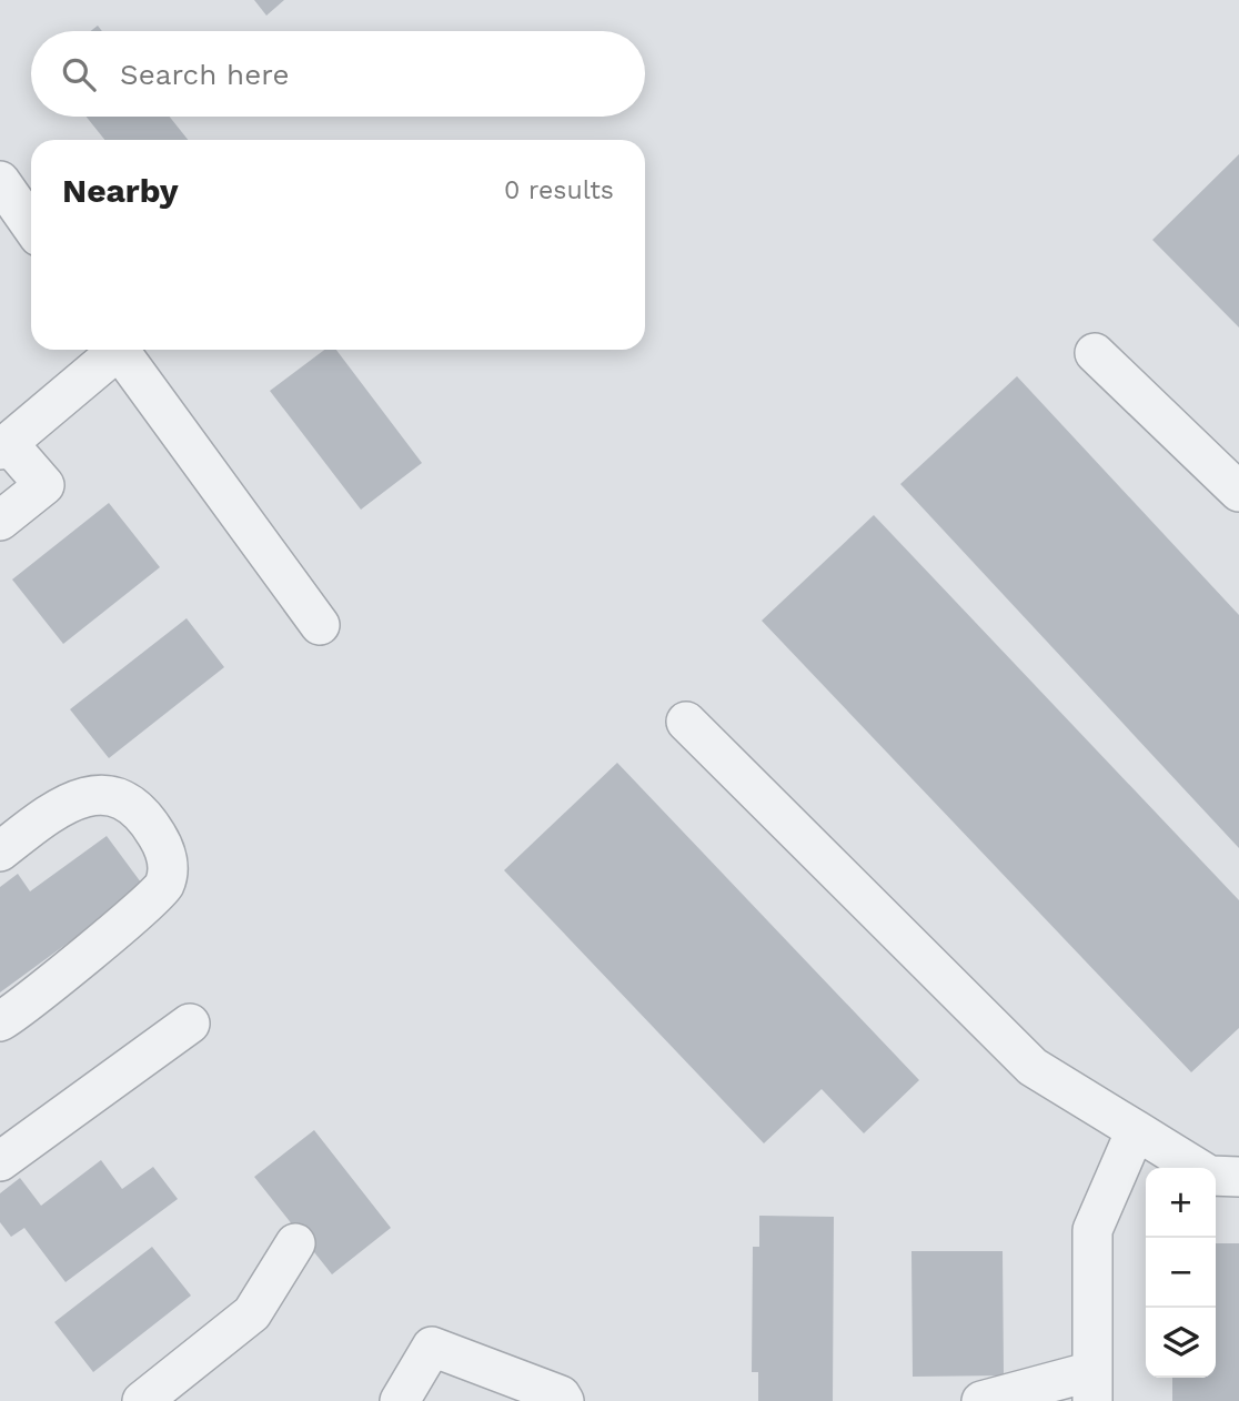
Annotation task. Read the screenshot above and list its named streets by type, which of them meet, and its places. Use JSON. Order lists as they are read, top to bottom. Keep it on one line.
{"page":{"search":"Search here","heading":["Nearby","0 results"],"map_buttons":["+","−"]}}
